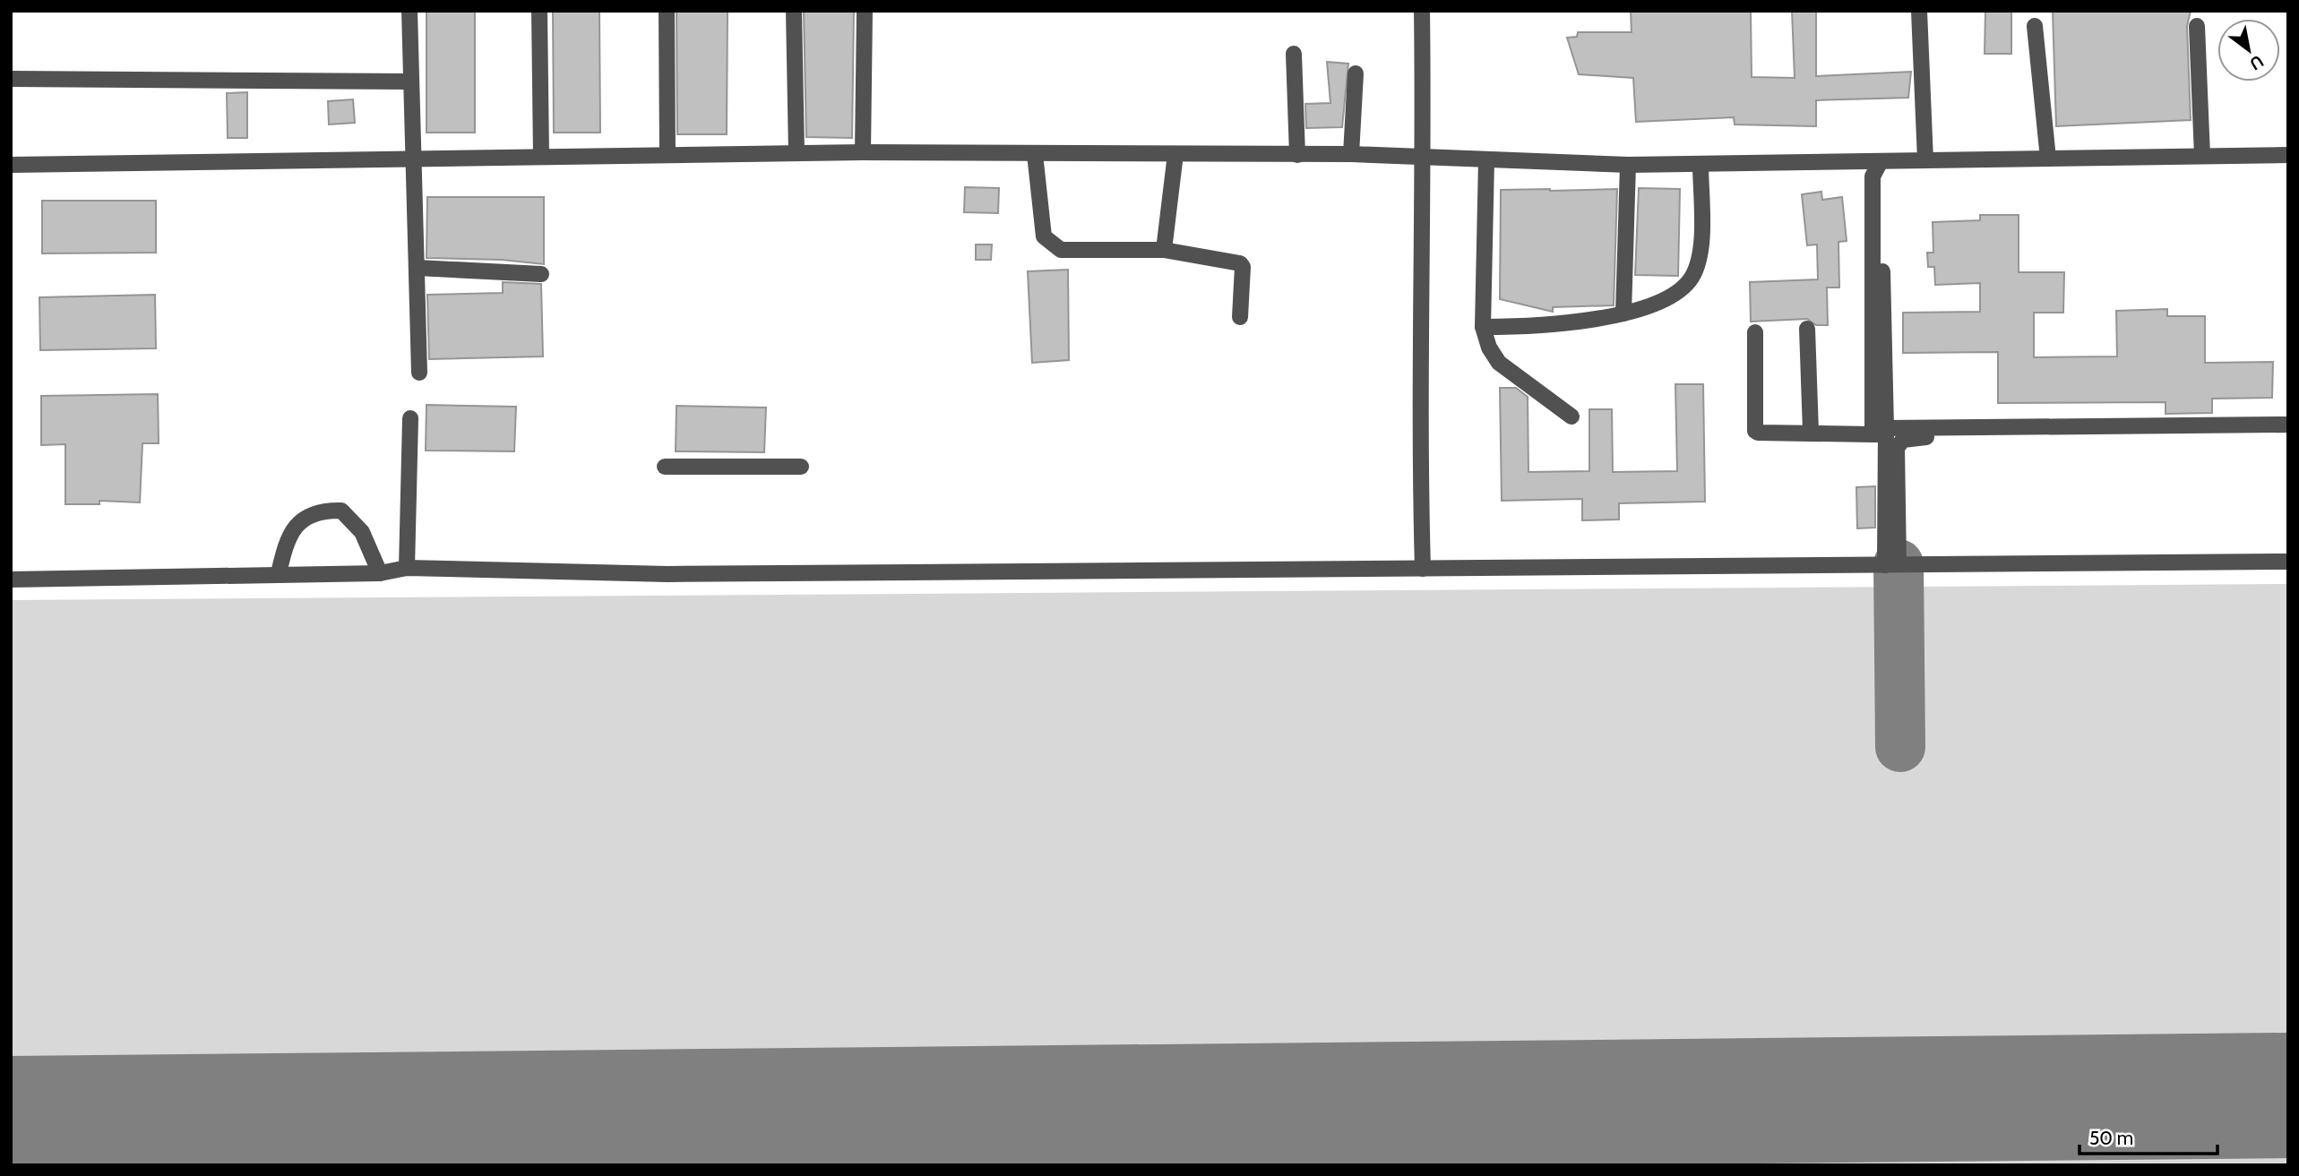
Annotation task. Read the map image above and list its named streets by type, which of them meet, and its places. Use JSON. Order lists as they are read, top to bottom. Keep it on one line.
{"scale_bar":"50 m","north":"bottom right"}
